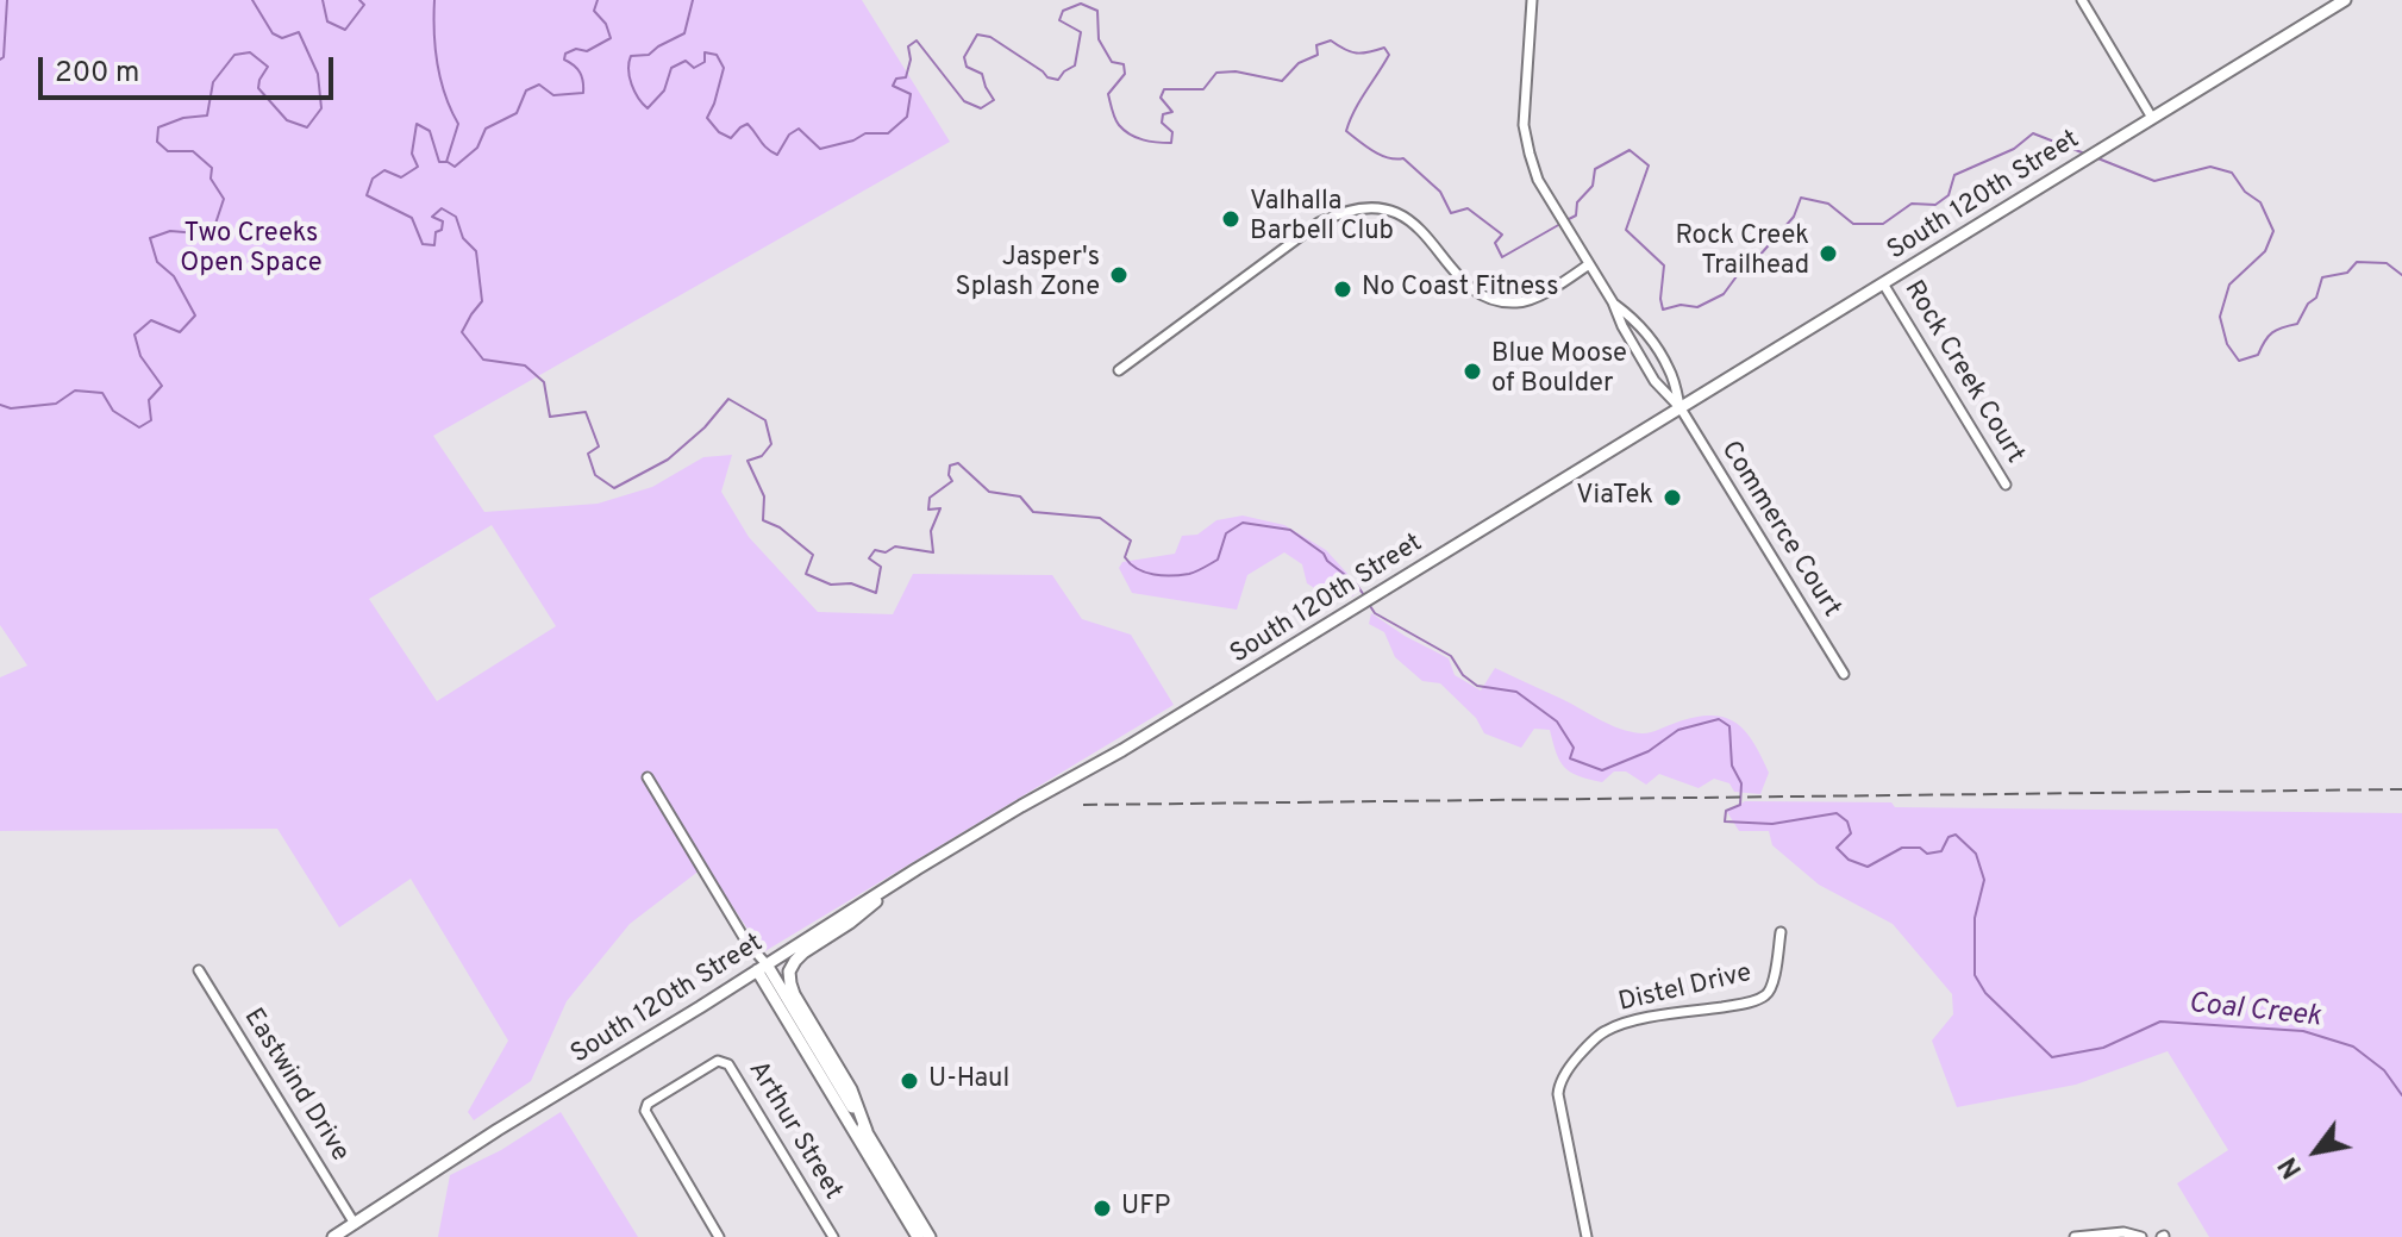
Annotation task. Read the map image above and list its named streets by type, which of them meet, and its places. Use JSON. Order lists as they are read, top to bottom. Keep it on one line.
{"streets":{"main road":["South 120th Street"],"street":["Rock Creek Court","Commerce Court","Distel Drive","Eastwind Drive","Arthur Street"]},"crossings":[["South 120th Street","Rock Creek Court"],["South 120th Street","Commerce Court"],["South 120th Street","Eastwind Drive"]],"water":["Coal Creek"],"parks":["Two Creeks Open Space"],"places":["Valhalla Barbell Club","Rock Creek Trailhead","Jasper's Splash Zone","No Coast Fitness","Blue Moose of Boulder","ViaTek","U-Haul","UFP"],"scale_bar":"200 m","north":"bottom left"}
